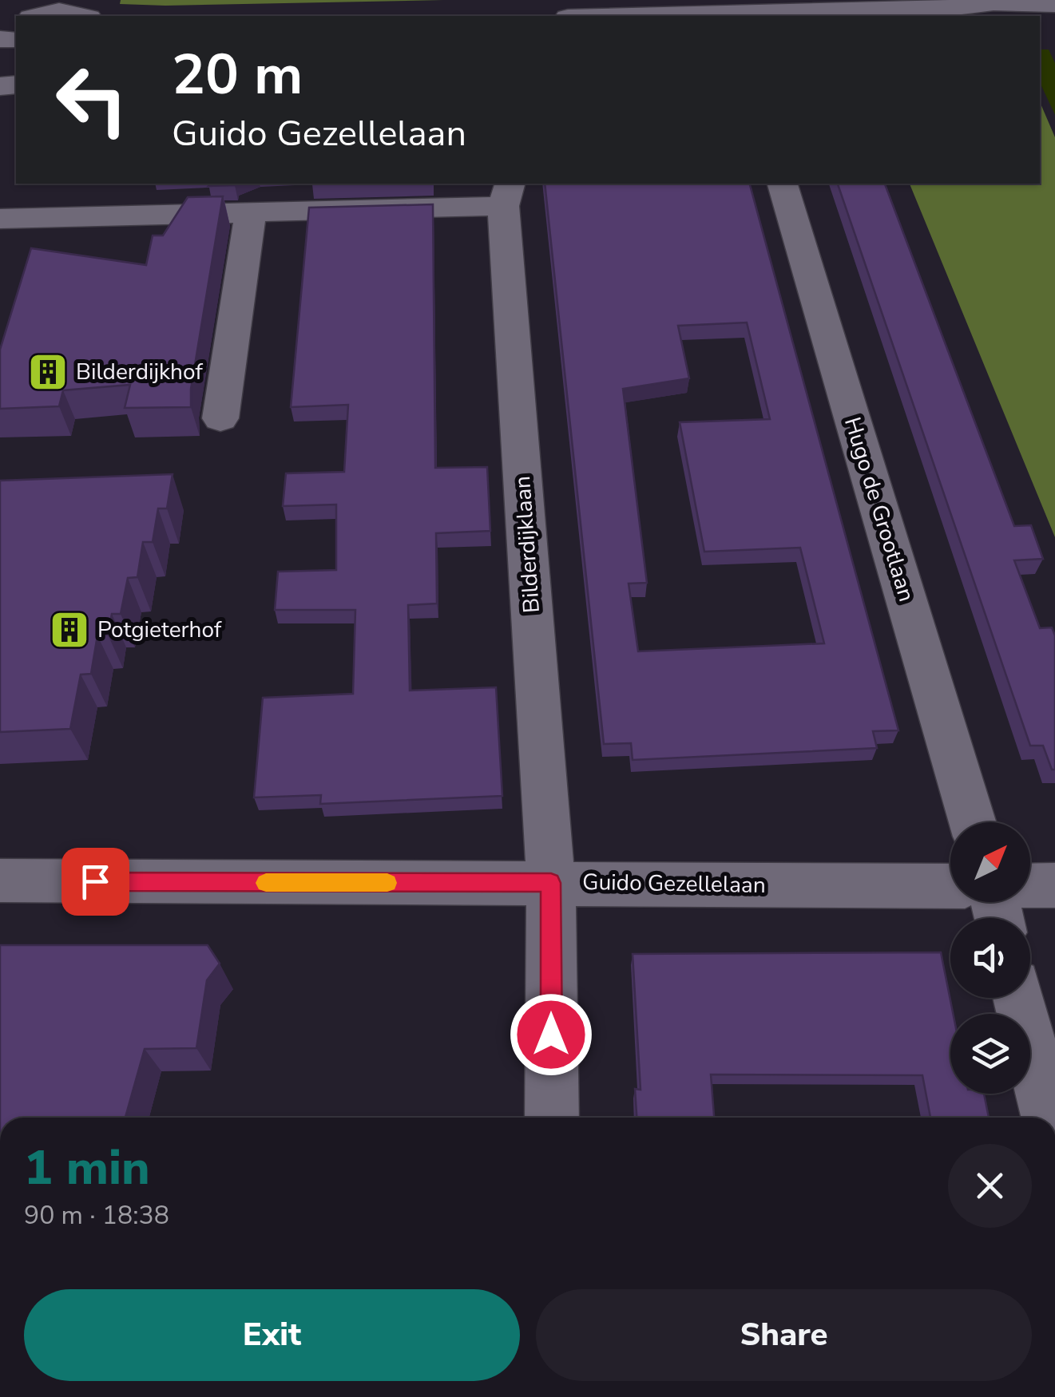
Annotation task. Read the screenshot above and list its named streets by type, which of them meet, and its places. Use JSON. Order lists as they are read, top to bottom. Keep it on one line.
{"streets":{"street":["Hugo de Grootlaan","Bilderdijklaan","Guido Gezellelaan"]},"crossings":[["Bilderdijklaan","Guido Gezellelaan"]],"places":{"building":["Bilderdijkhof","Potgieterhof"]},"north":"top right","page":{"turn":["20 m","Guido Gezellelaan"],"heading":["1 min","90 m · 18:38"],"buttons":["Exit","Share"]}}
